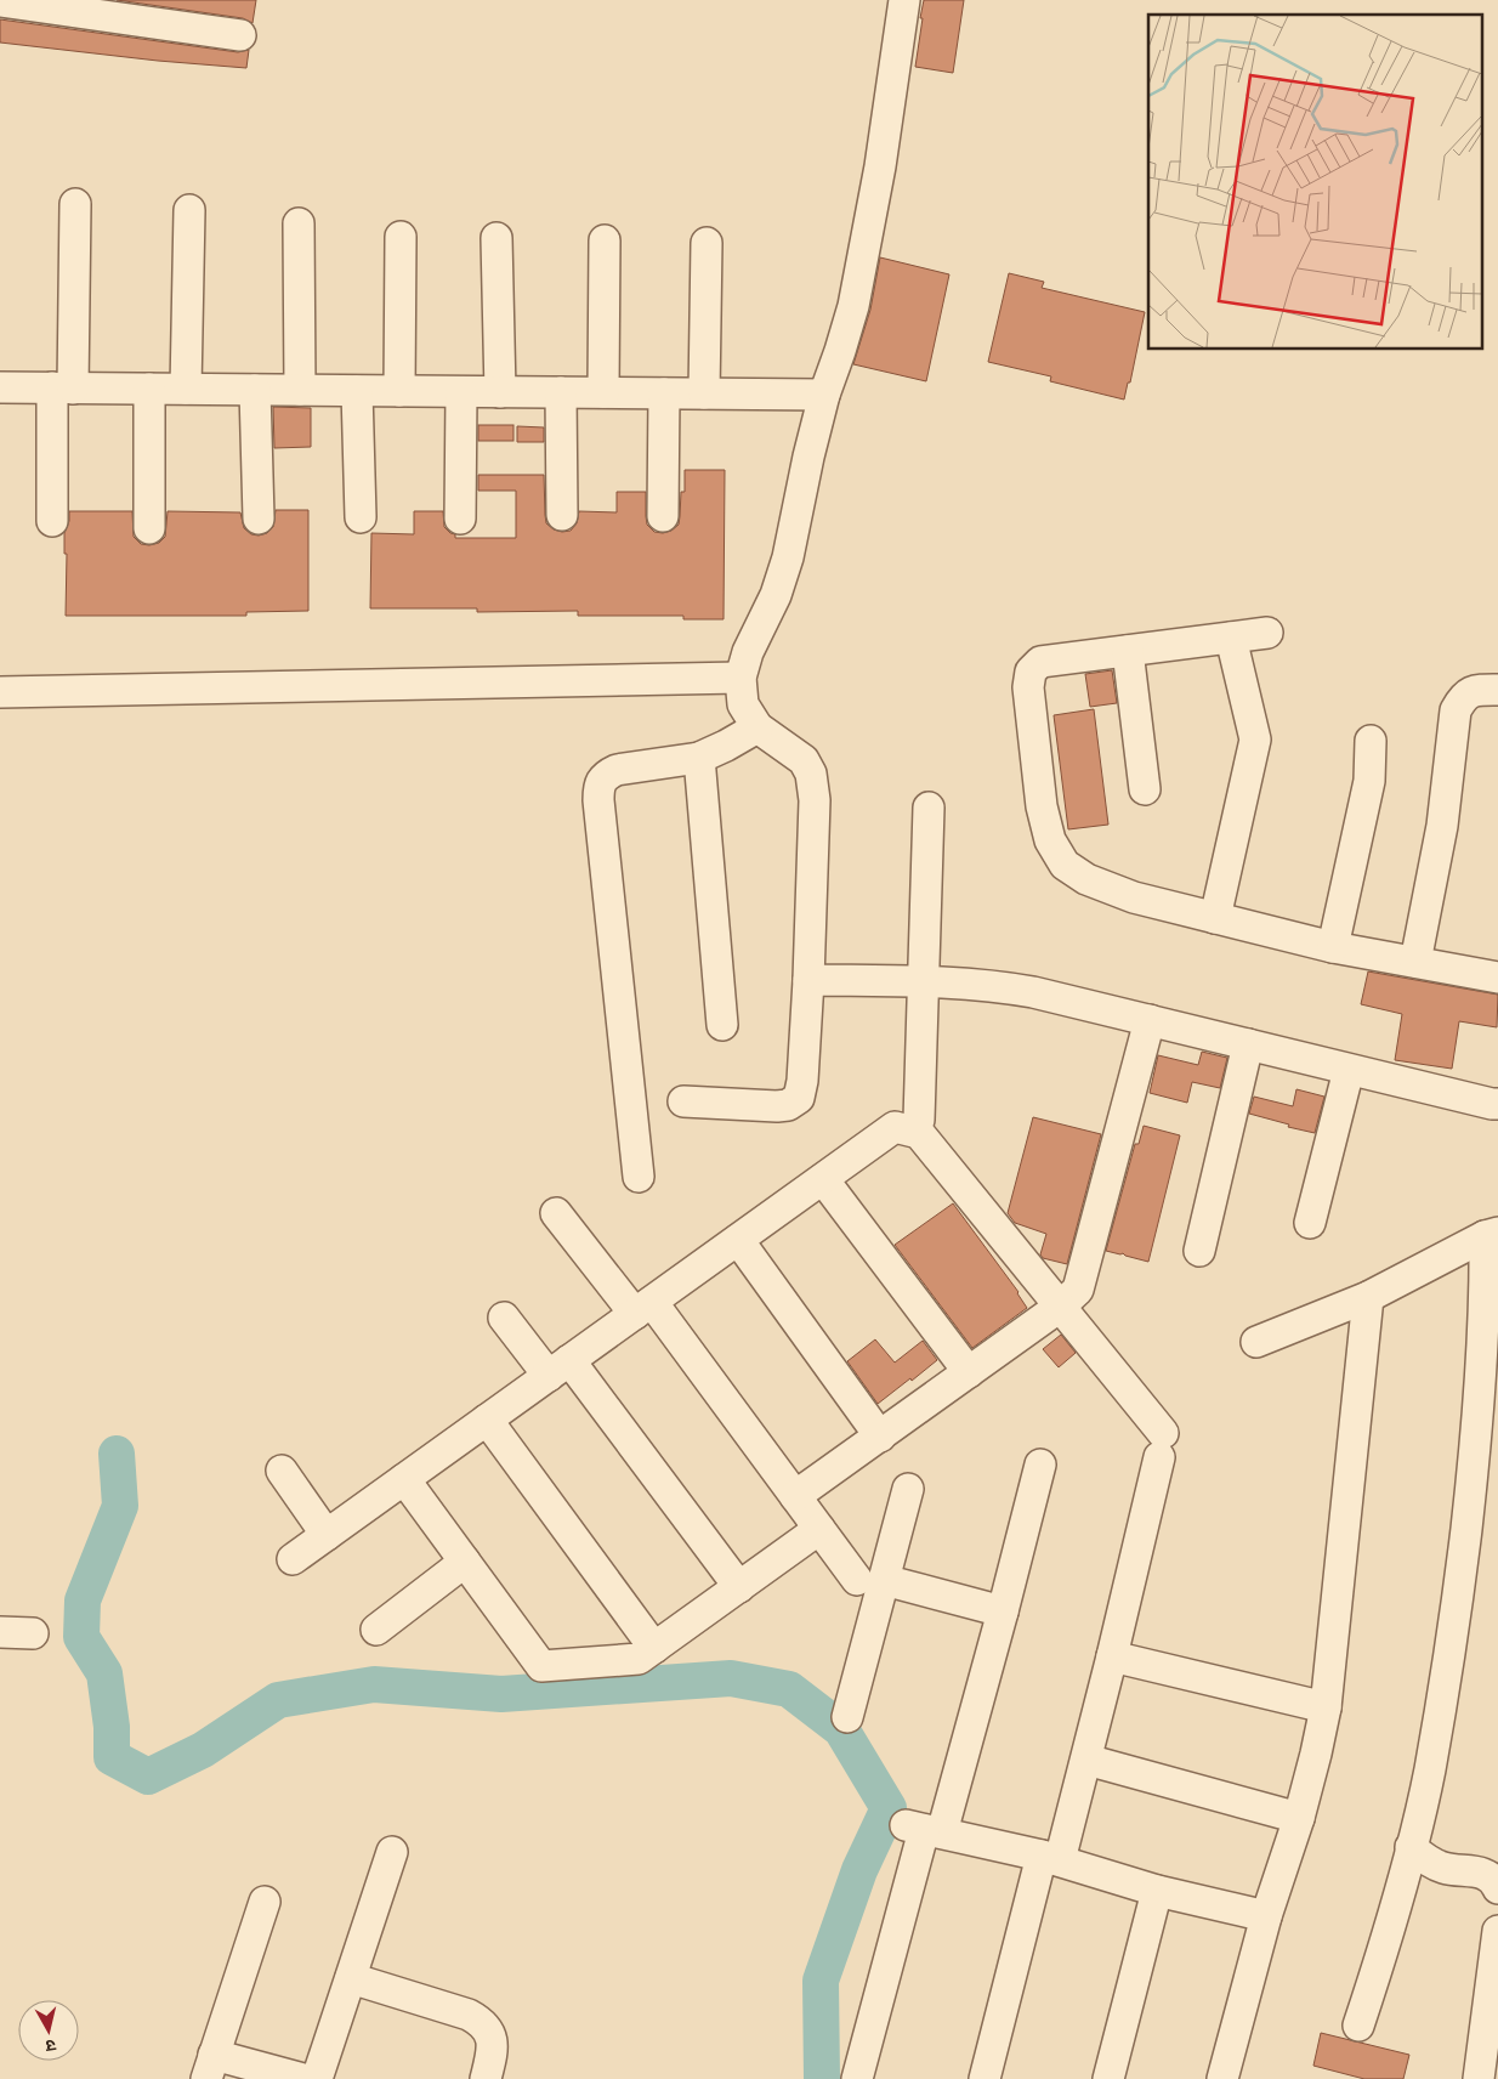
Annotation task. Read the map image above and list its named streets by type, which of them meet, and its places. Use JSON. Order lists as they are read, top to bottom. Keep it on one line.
{"north":"bottom"}
